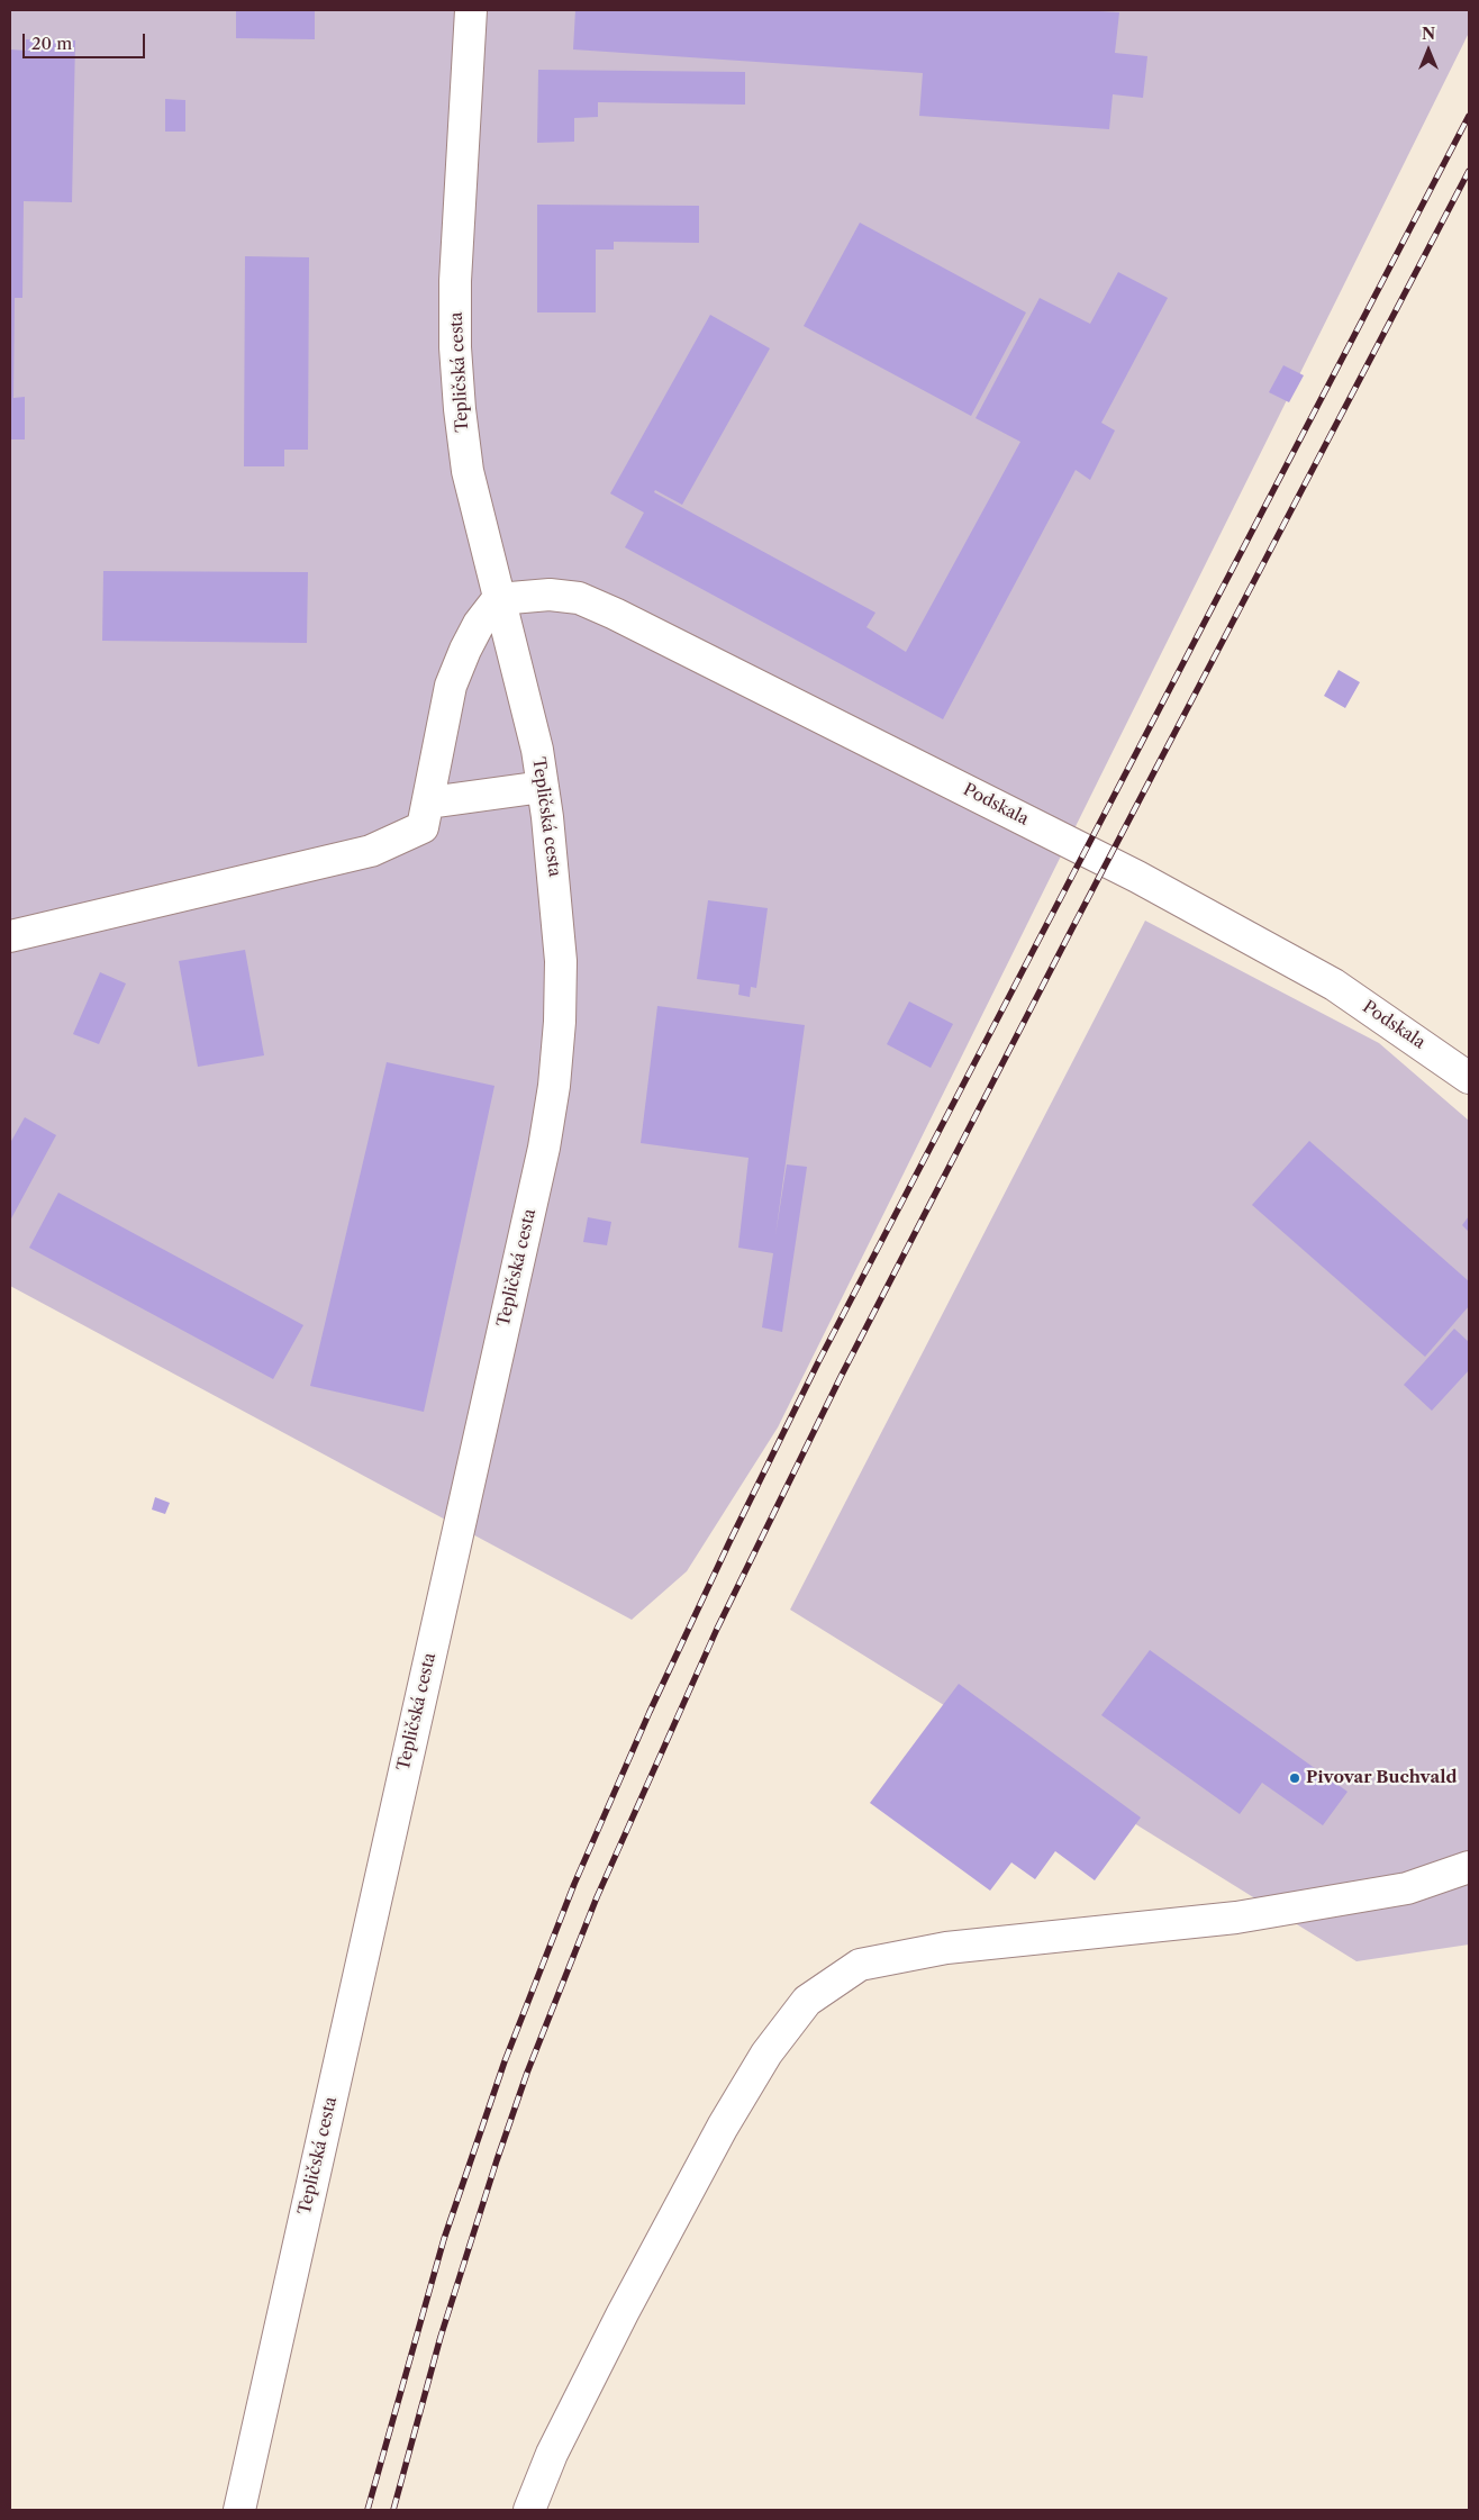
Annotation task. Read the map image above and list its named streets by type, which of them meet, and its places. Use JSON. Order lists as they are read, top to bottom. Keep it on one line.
{"streets":{"street":["Tepličská cesta","Podskala"]},"crossings":[["Tepličská cesta","Podskala"]],"places":["Pivovar Buchvald"],"scale_bar":"20 m","north":"top"}
